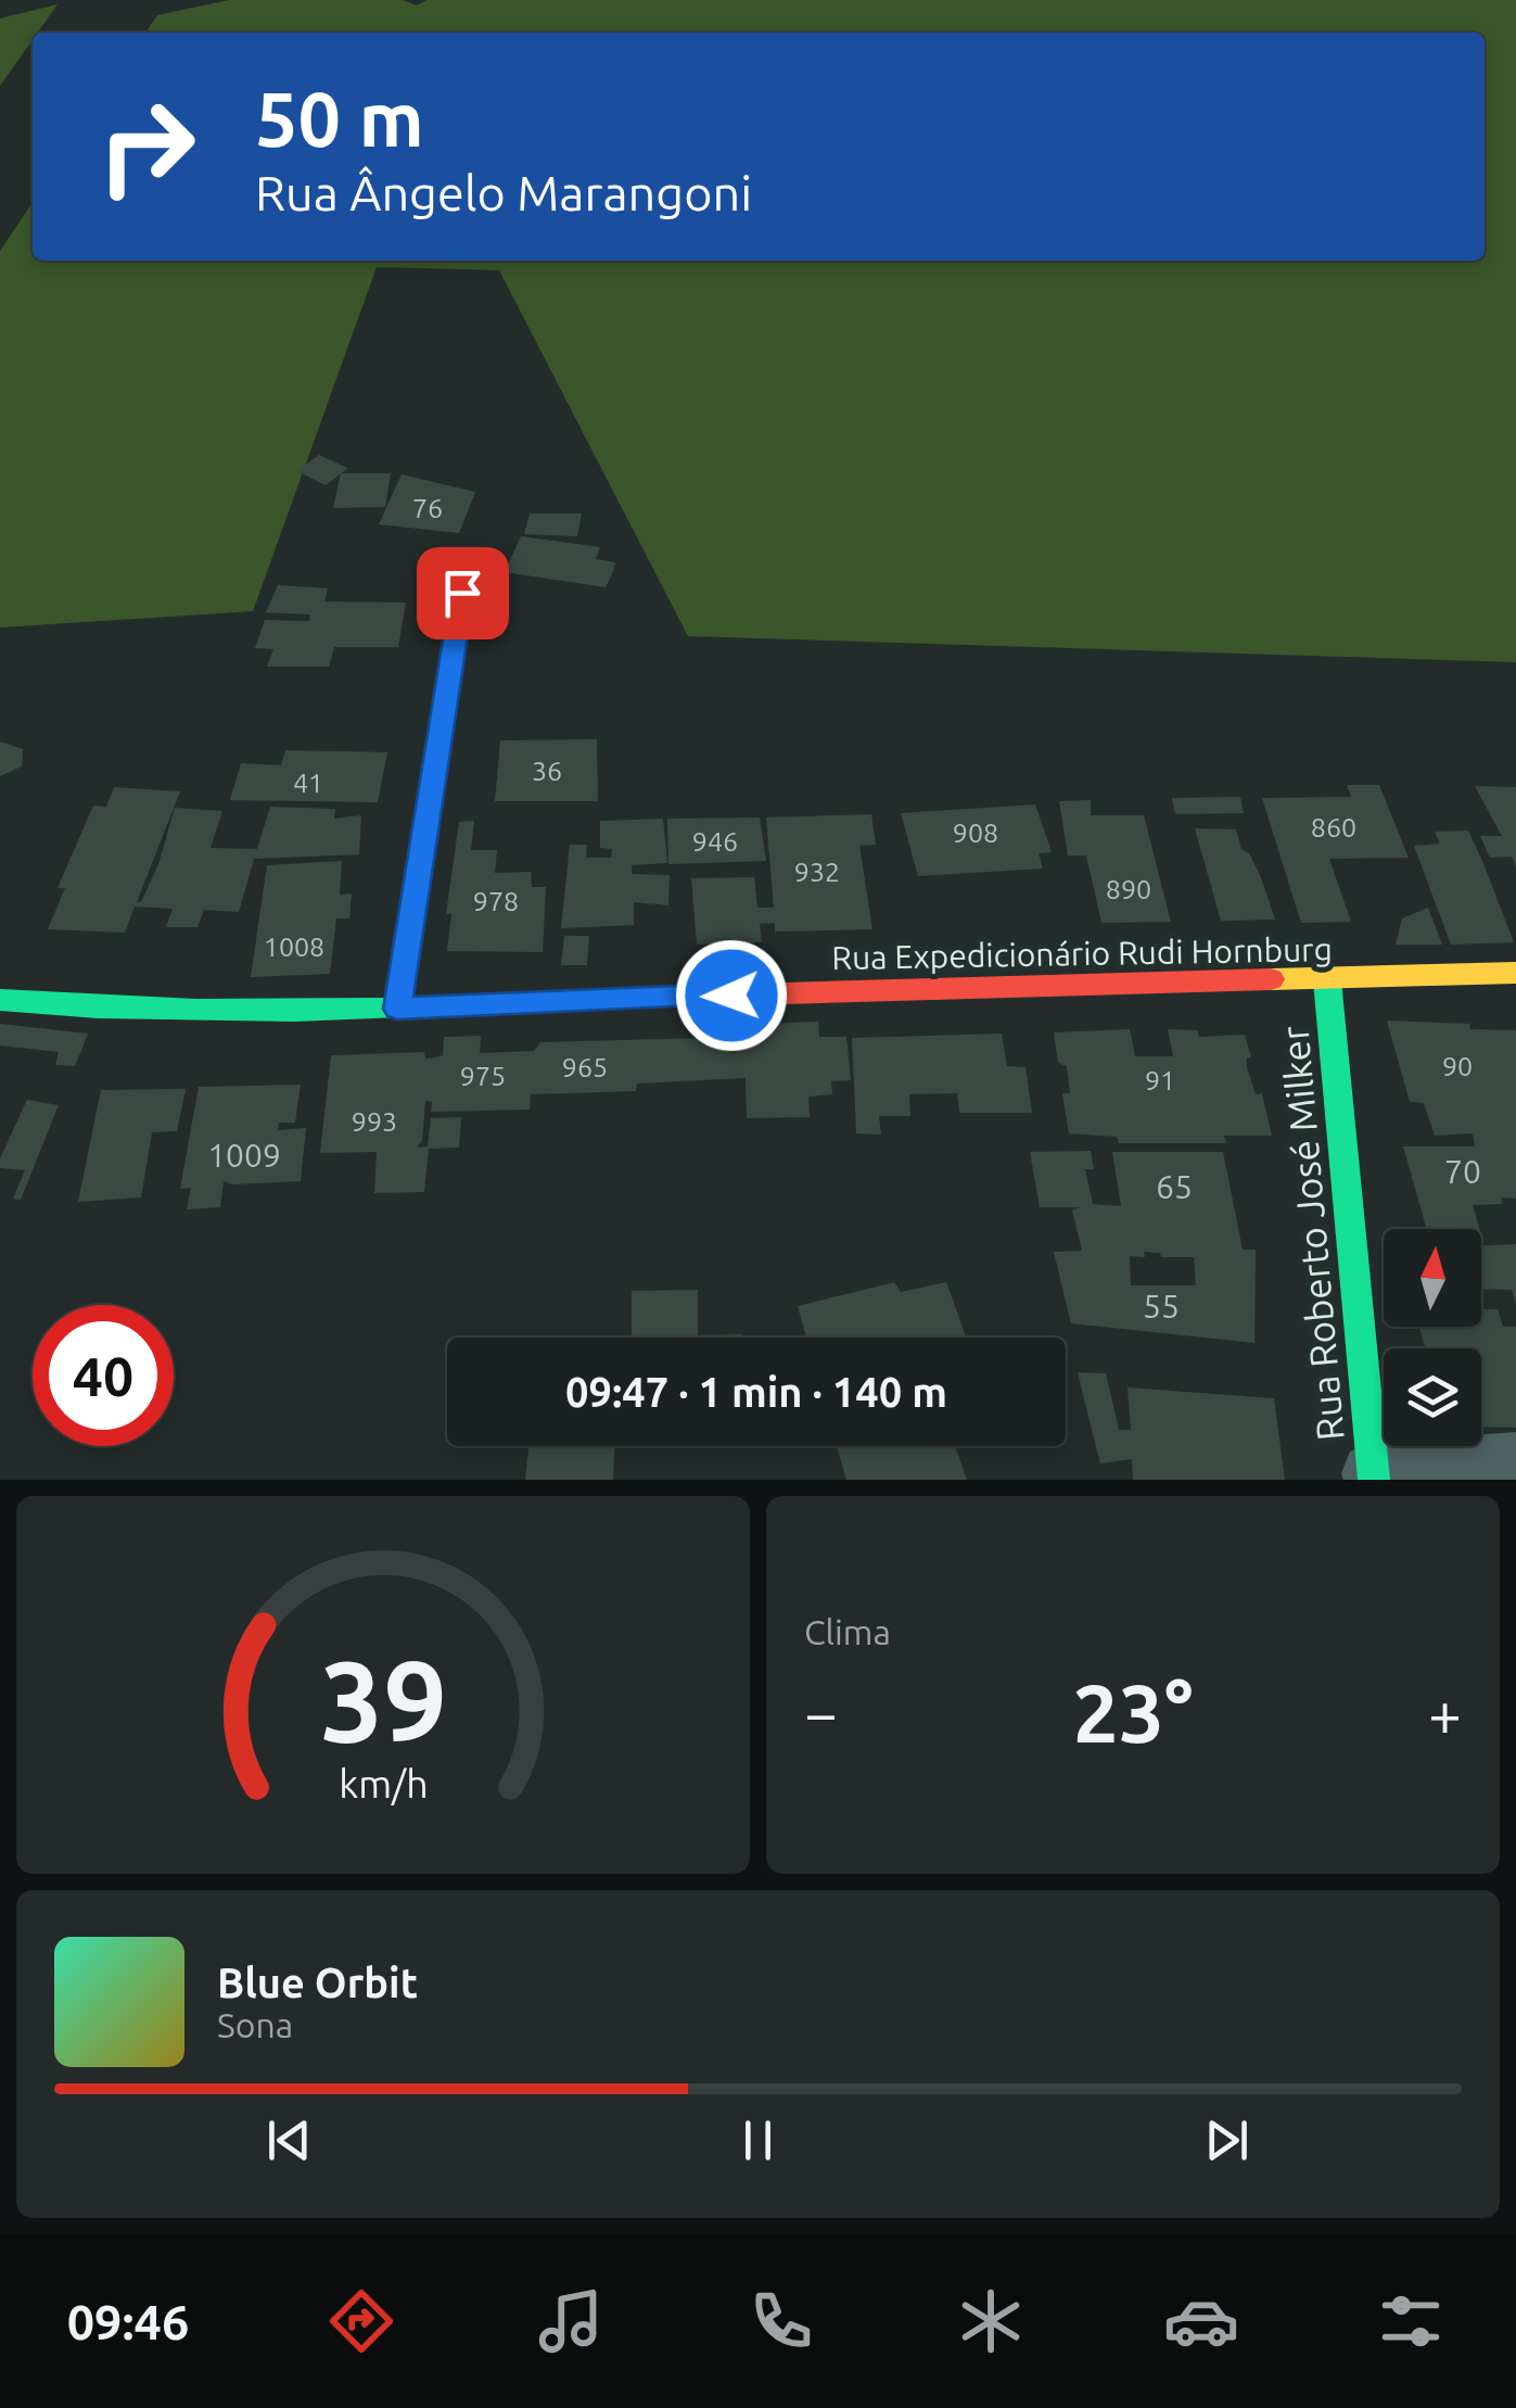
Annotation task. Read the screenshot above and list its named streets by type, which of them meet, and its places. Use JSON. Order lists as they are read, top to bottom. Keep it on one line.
{"streets":{"street":["Rua Expedicionário Rudi Hornburg","Rua Roberto José Milker"]},"crossings":[["Rua Expedicionário Rudi Hornburg","Rua Roberto José Milker"]],"house_numbers":["76","36","41","860","908","946","932","890","978","1008","90","965","975","91","993","1009","70","65","55"],"north":"top","page":{"turn":["50 m","Rua Ângelo Marangoni"],"limit":"40","trip":"09:47 · 1 min · 140 m","tile":"Clima","heat":["−","23°","+"],"song":["Blue Orbit","Sona"],"tabs":"09:46","gauge":["39","km/h"]}}
